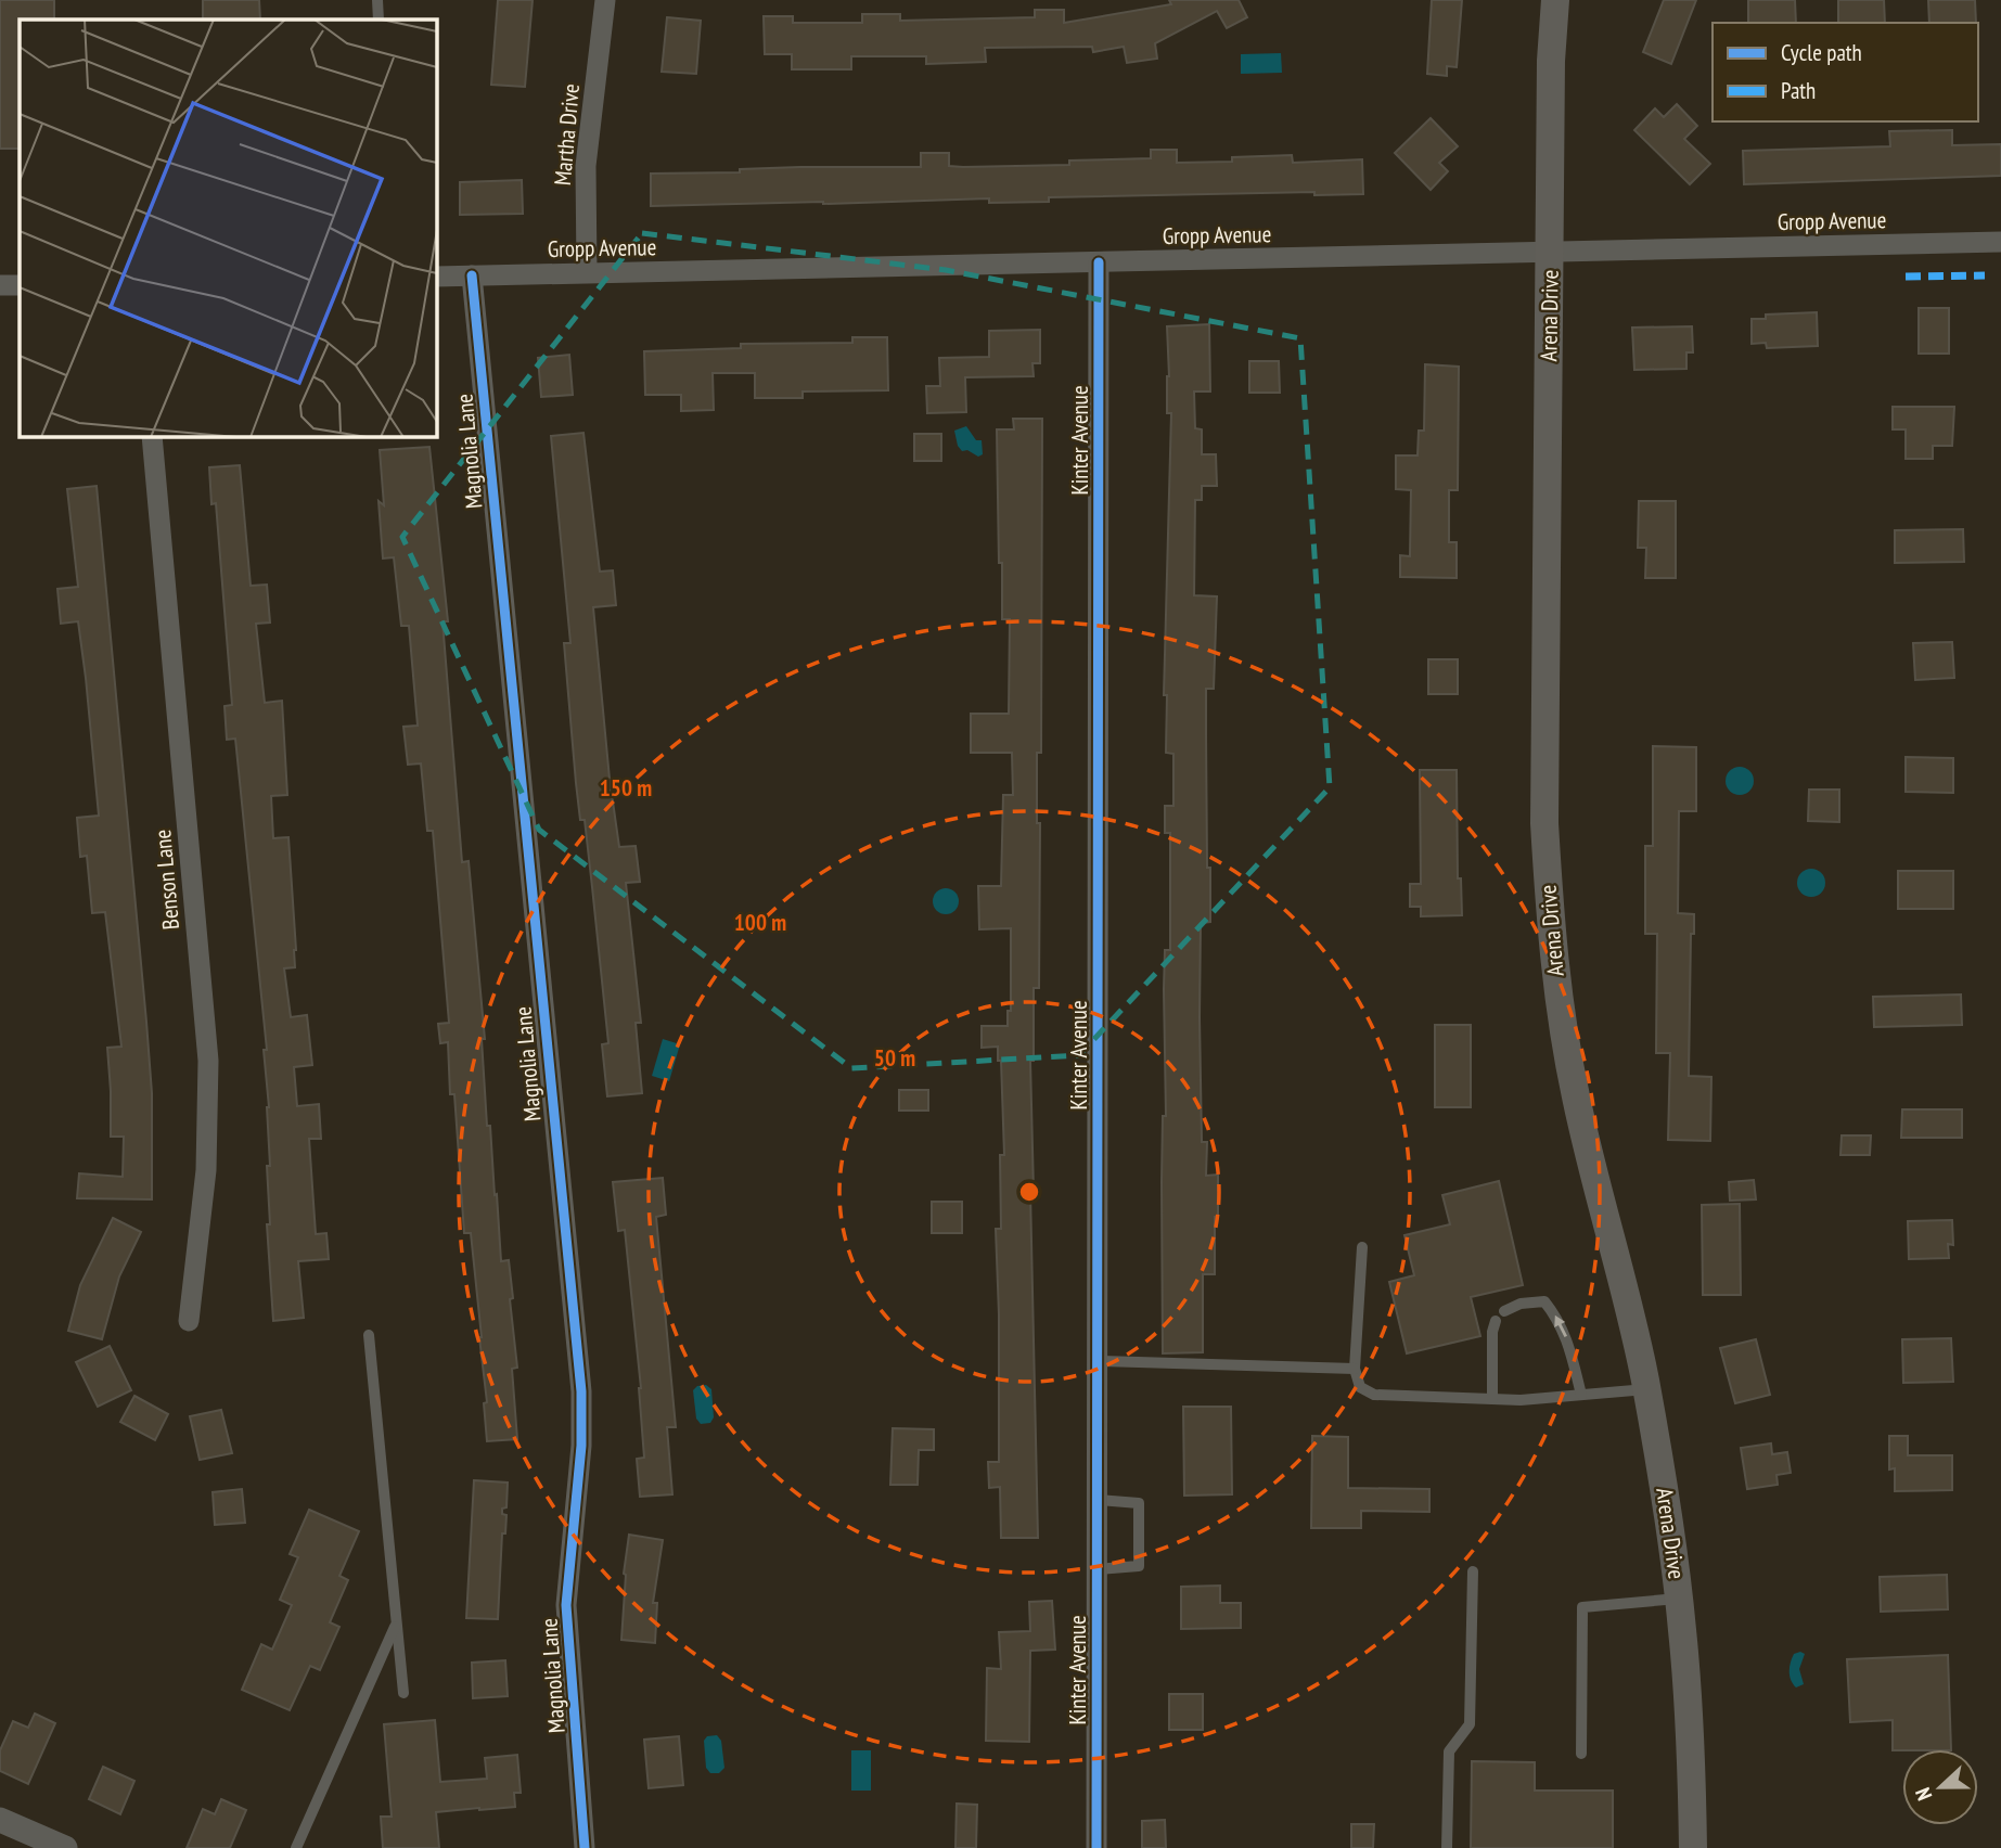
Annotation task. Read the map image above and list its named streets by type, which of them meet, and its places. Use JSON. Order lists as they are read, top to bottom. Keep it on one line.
{"streets":{"main road":["Arena Drive"],"street":["Martha Drive","Gropp Avenue","Kinter Avenue","Magnolia Lane","Benson Lane"]},"crossings":[["Martha Drive","Gropp Avenue"],["Gropp Avenue","Arena Drive"],["Gropp Avenue","Kinter Avenue"],["Gropp Avenue","Magnolia Lane"]],"legend":["Cycle path","Path"],"north":"left","rings":["150 m","100 m","50 m"]}
